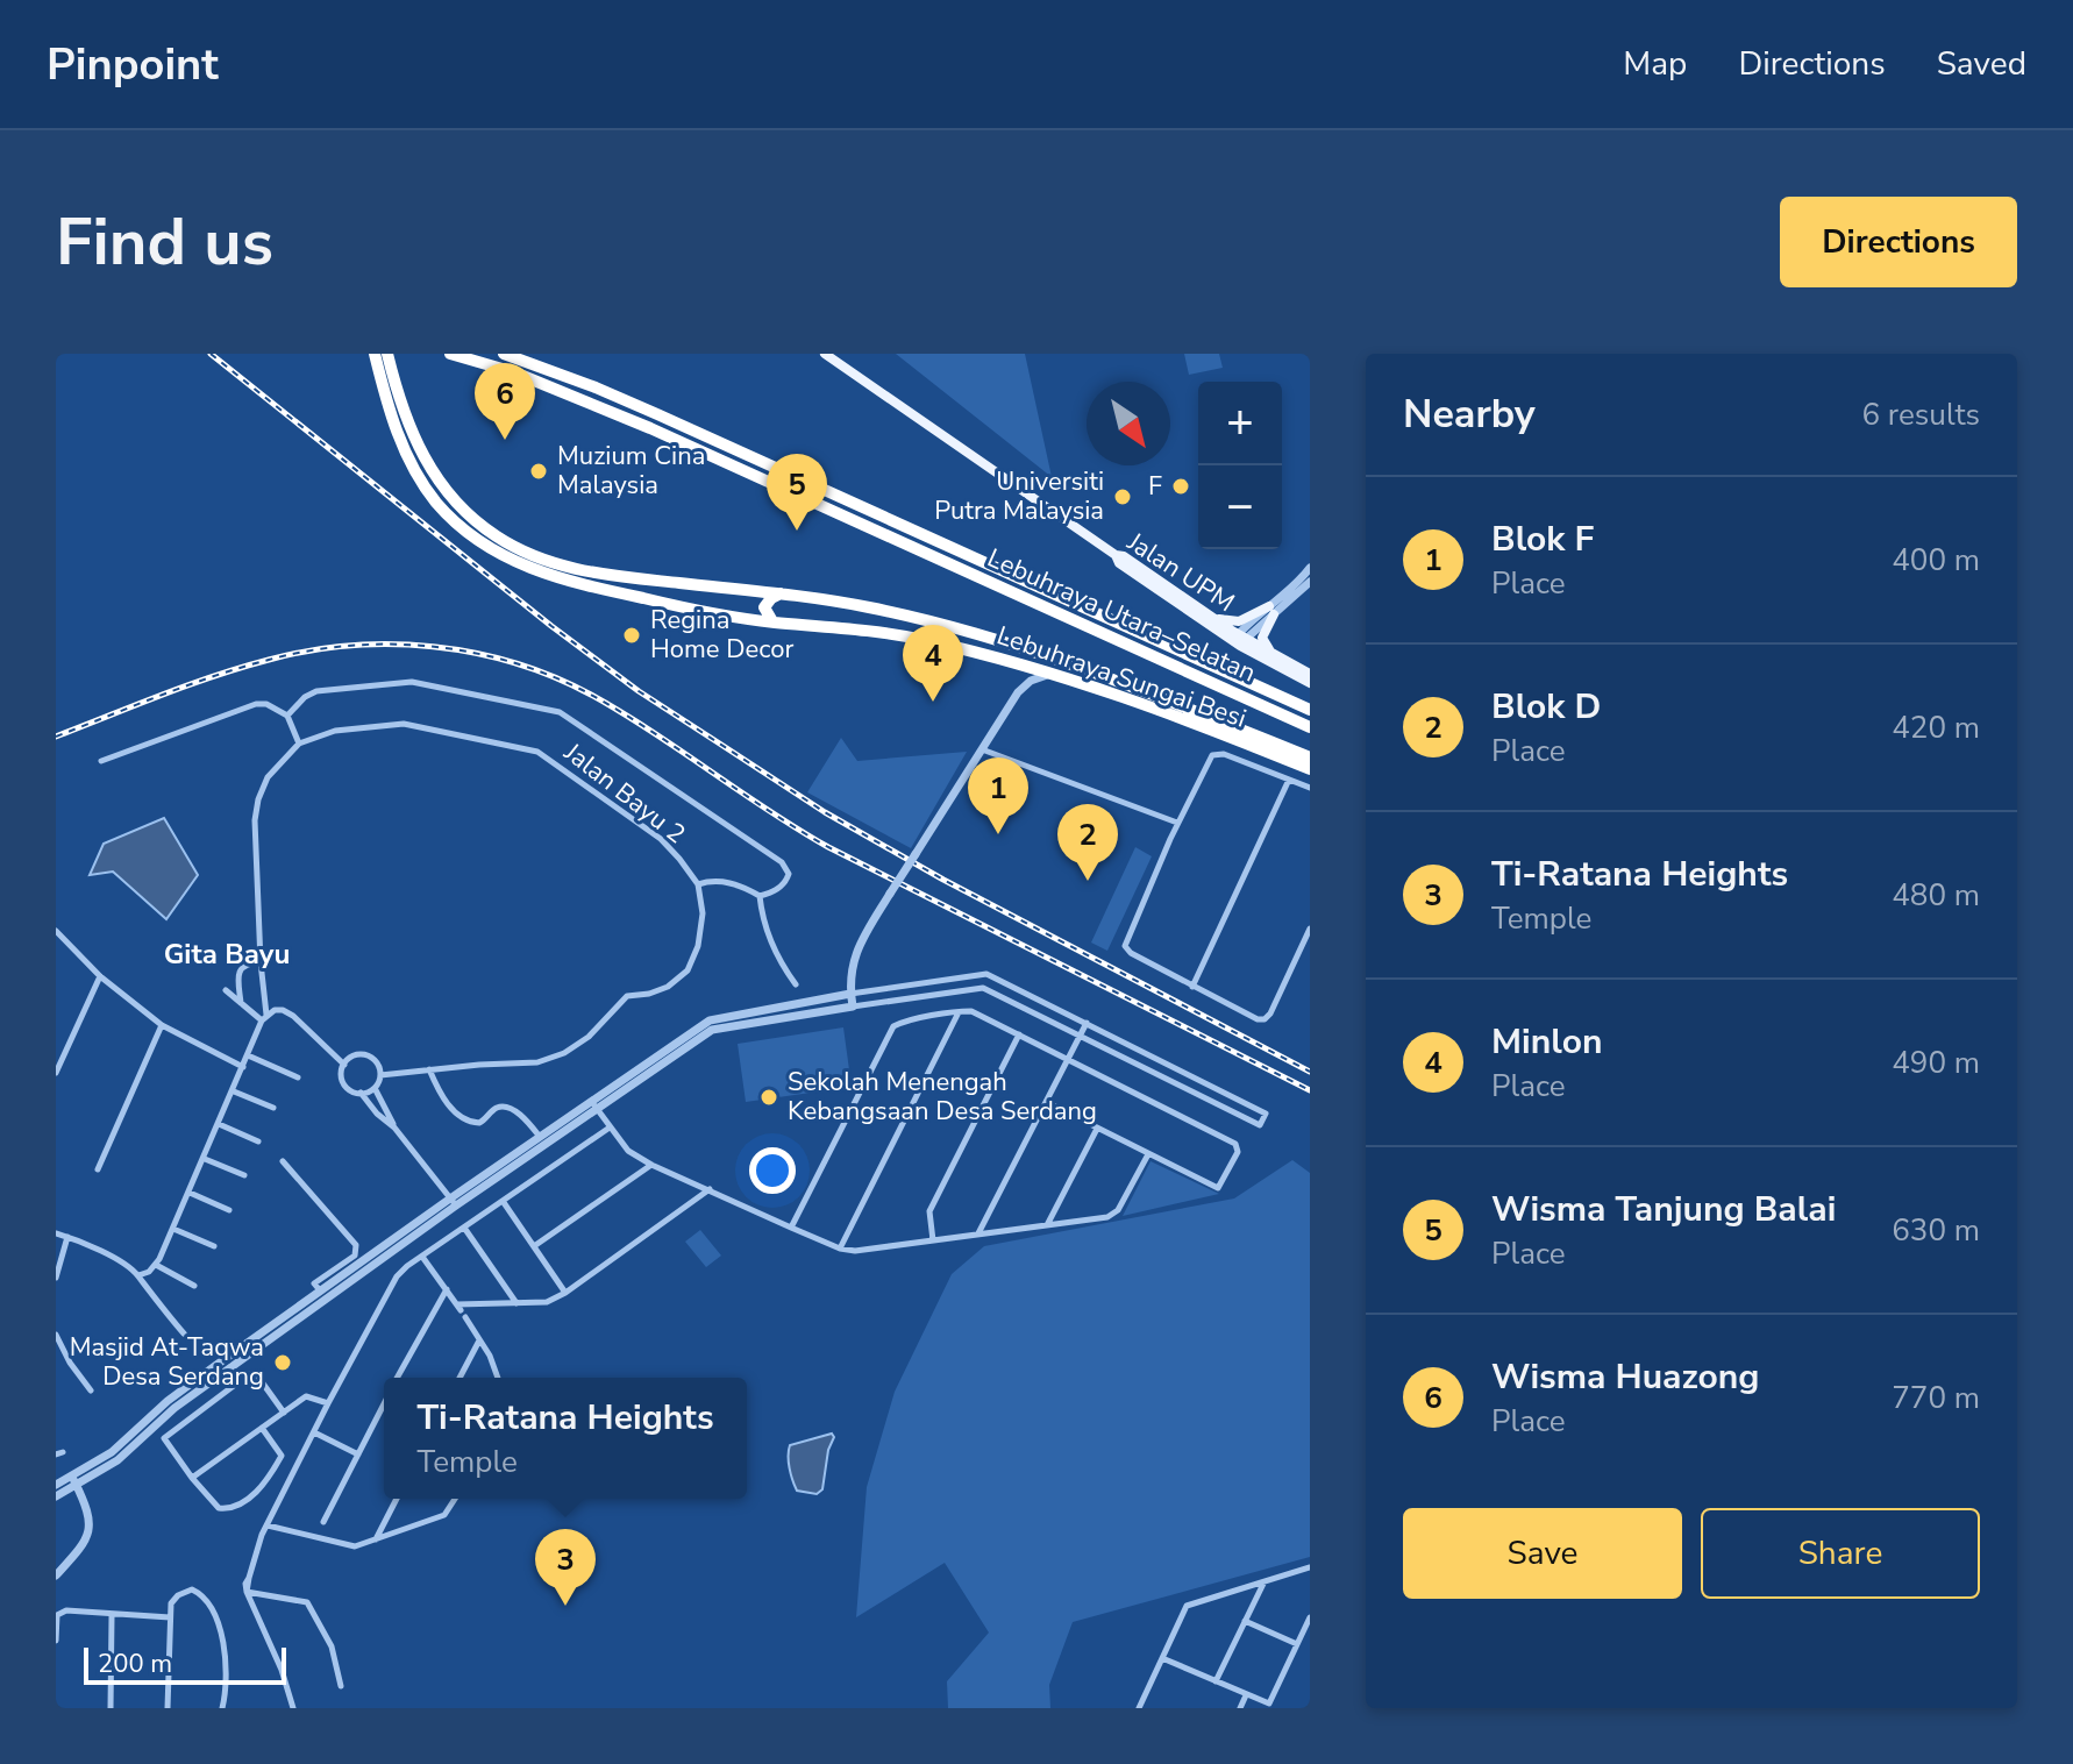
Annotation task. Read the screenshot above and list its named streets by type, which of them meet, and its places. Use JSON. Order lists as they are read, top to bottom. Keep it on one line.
{"streets":{"highway":["Lebuhraya Utara–Selatan","Lebuhraya Sungai Besi"],"main road":["Jalan UPM"],"street":["Jalan Bayu 2"]},"districts":["Gita Bayu"],"places":["Muzium Cina Malaysia","F","Universiti Putra Malaysia","Regina Home Decor","Sekolah Menengah Kebangsaan Desa Serdang","Masjid At-Taqwa Desa Serdang"],"scale_bar":"200 m","north":"bottom right","page":{"header":"Pinpoint","nav":["Map","Directions","Saved"],"buttons":["Directions",["Save","Share"]],"title":"Find us","heading":["Nearby","6 results"],"pins":["6","5","4","1","2","3"],"map_buttons":["+","−"],"list":[{"mark":"1","name":"Blok F","note":"Place","value":"400 m"},{"mark":"2","name":"Blok D","note":"Place","value":"420 m"},{"mark":"3","name":"Ti-Ratana Heights","note":"Temple","value":"480 m"},{"mark":"4","name":"Minlon","note":"Place","value":"490 m"},{"mark":"5","name":"Wisma Tanjung Balai","note":"Place","value":"630 m"},{"mark":"6","name":"Wisma Huazong","note":"Place","value":"770 m"}],"popup":["Ti-Ratana Heights","Temple"],"scale":"200 m"}}
